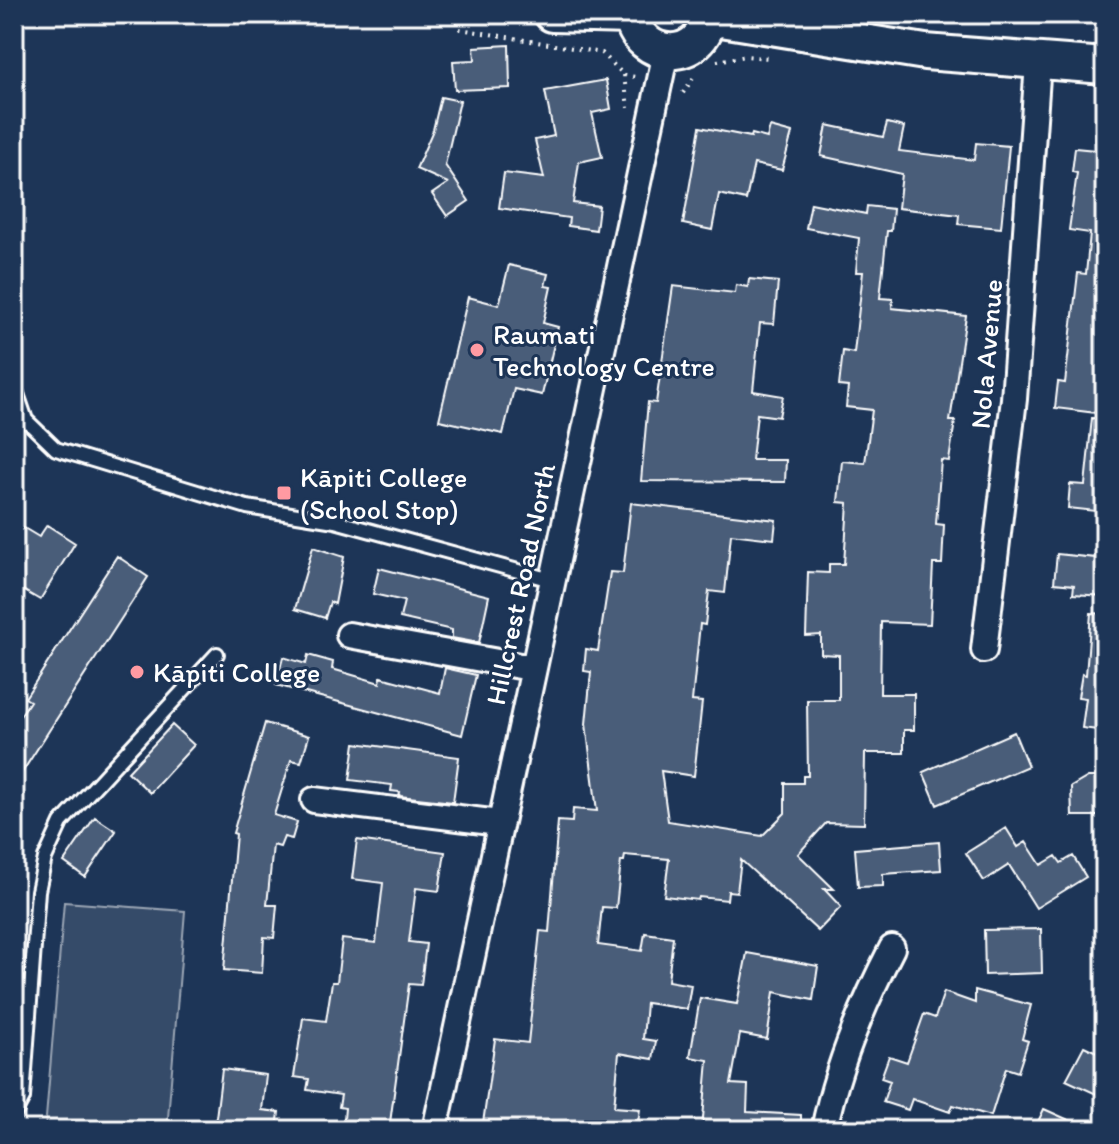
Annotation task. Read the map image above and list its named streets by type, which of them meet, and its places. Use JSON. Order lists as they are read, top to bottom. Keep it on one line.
{"streets":{"street":["Nola Avenue","Hillcrest Road North"]},"places":{"other":["Raumati Technology Centre","Kāpiti College"],"transit":["Kāpiti College (School Stop)"]}}
